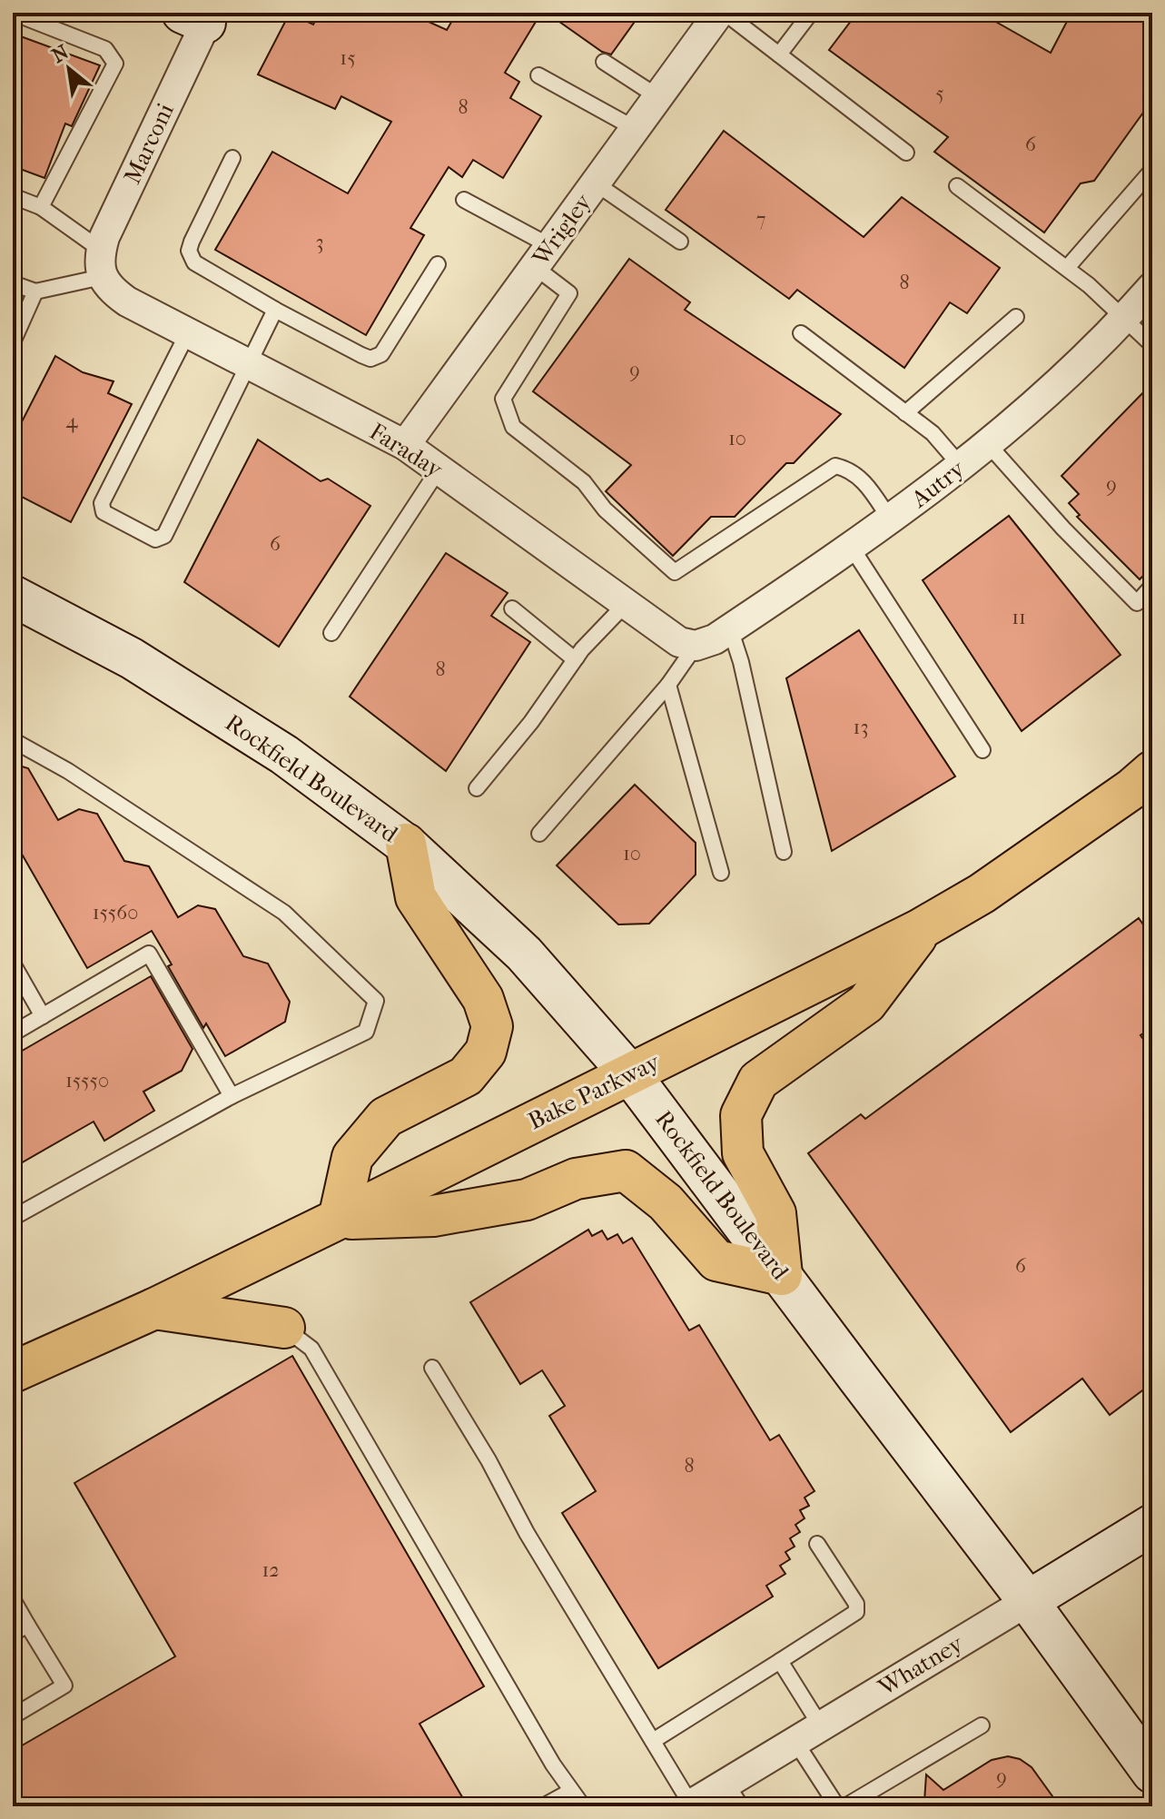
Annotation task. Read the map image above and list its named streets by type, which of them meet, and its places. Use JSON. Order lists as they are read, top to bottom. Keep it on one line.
{"streets":{"main road":["Bake Parkway"],"street":["Marconi","Wrigley","Faraday","Autry","Rockfield Boulevard","Whatney"]},"crossings":[["Marconi","Faraday"],["Wrigley","Faraday"],["Faraday","Autry"],["Rockfield Boulevard","Bake Parkway"],["Rockfield Boulevard","Whatney"]],"house_numbers":["15","5","8","6","7","3","8","9","4","10","9","6","11","8","13","10","15560","15550","6","8","12","9"],"north":"top left"}
